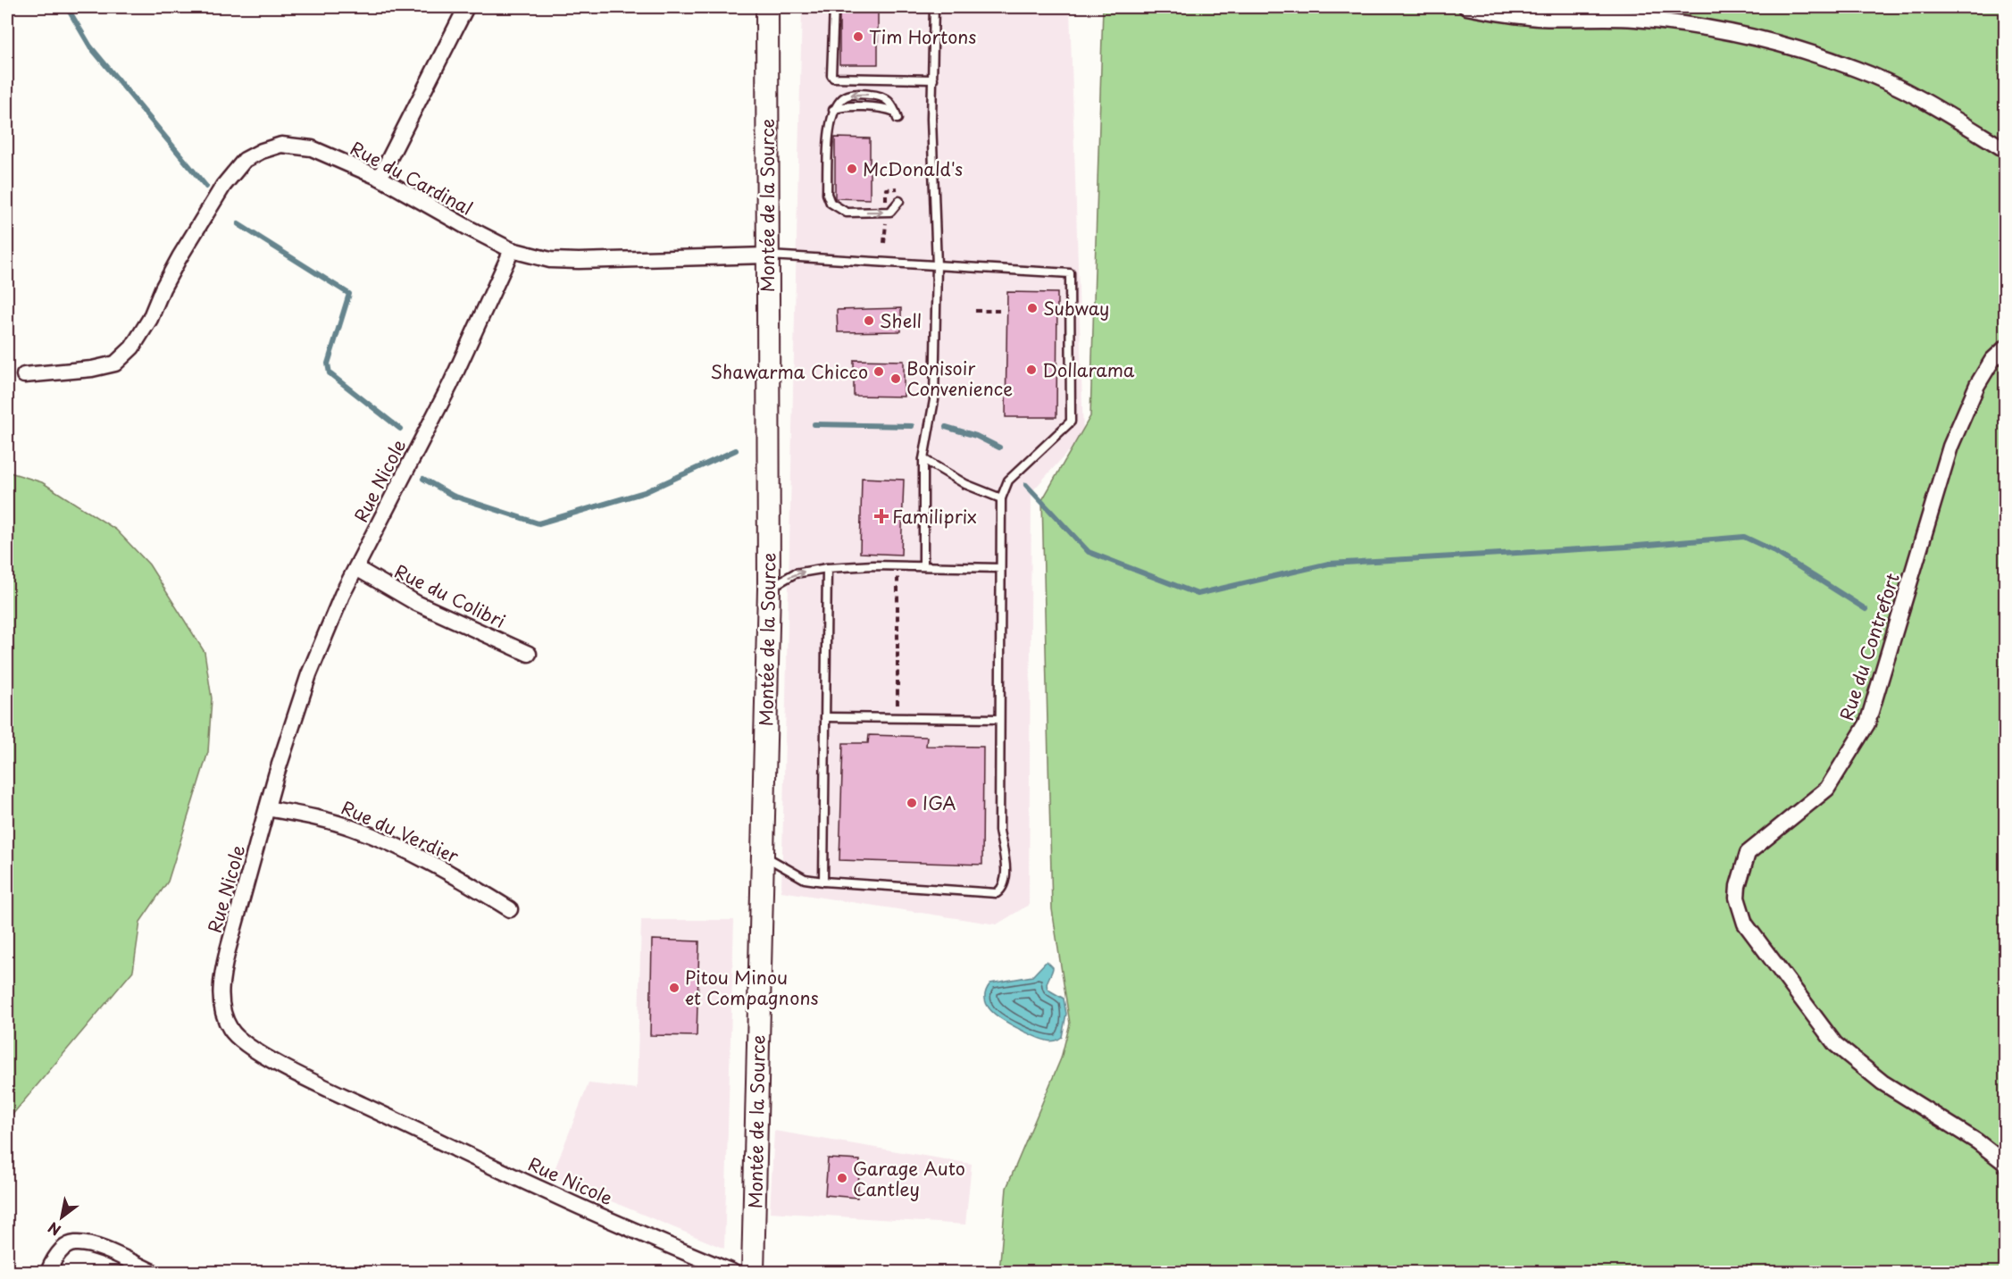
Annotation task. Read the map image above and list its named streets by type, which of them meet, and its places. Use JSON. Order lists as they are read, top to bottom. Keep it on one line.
{"streets":{"main road":["Montée de la Source"],"street":["Rue du Cardinal","Rue Nicole","Rue du Colibri","Rue du Contrefort","Rue du Verdier"]},"crossings":[["Rue du Cardinal","Montée de la Source"],["Rue du Cardinal","Rue Nicole"],["Rue Nicole","Rue du Colibri"],["Rue Nicole","Rue du Verdier"]],"places":{"other":["Tim Hortons","McDonald's","Subway","Shell","Dollarama","Shawarma Chicco","Bonisoir Convenience","IGA","Pitou Minou et Compagnons","Garage Auto Cantley"],"health":["Familiprix"]},"north":"bottom left"}
